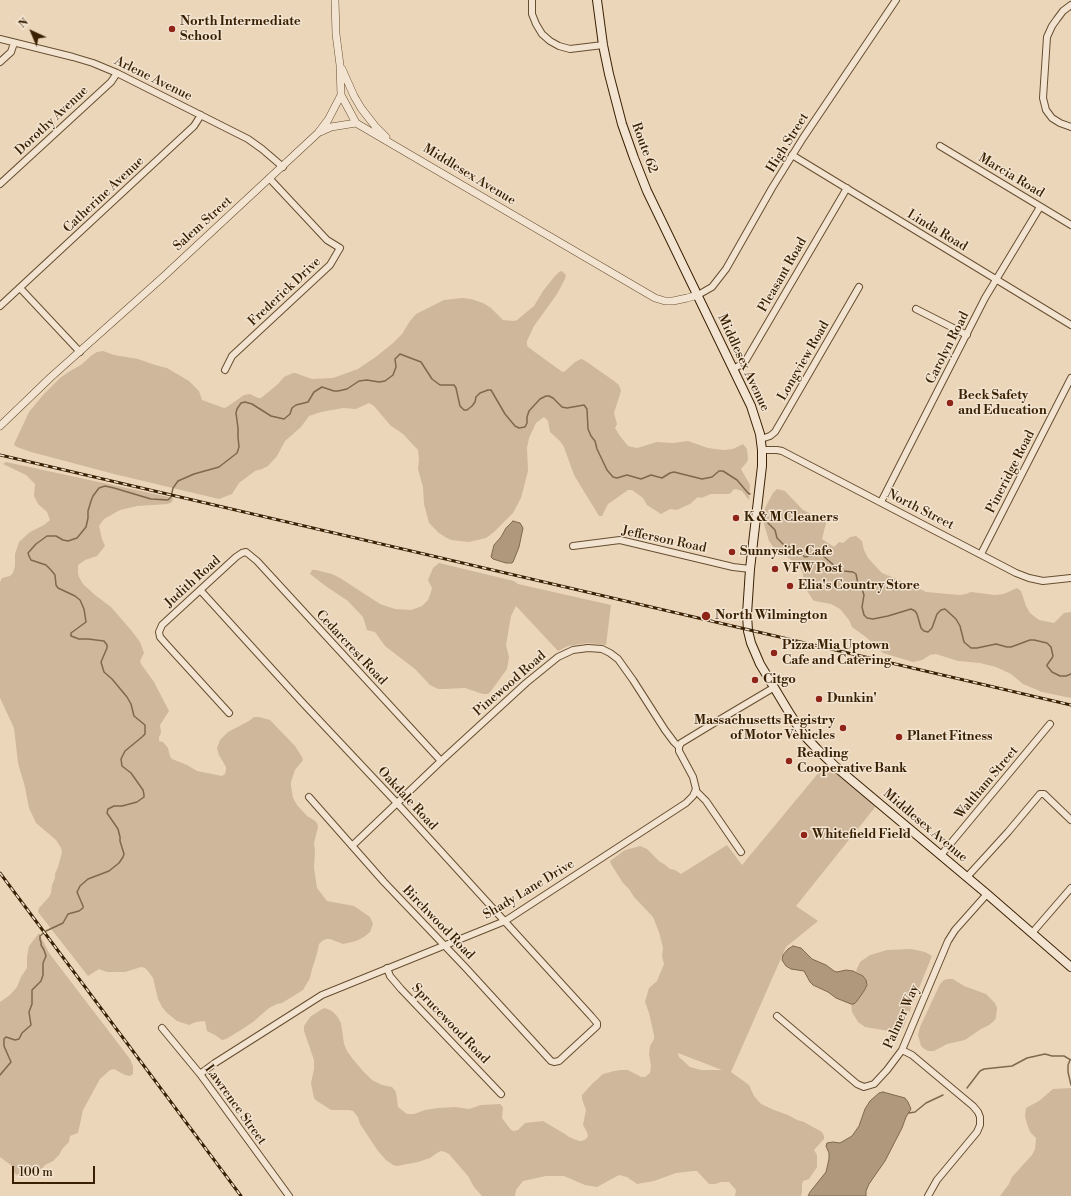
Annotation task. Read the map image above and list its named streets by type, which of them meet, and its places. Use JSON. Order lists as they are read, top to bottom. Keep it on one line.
{"streets":{"main road":["Route 62","Middlesex Avenue"],"street":["Arlene Avenue","Dorothy Avenue","High Street","Marcia Road","Catherine Avenue","Salem Street","Linda Road","Pleasant Road","Frederick Drive","Carolyn Road","Longview Road","Pineridge Road","North Street","Jefferson Road","Judith Road","Cedarcrest Road","Pinewood Road","Waltham Street","Oakdale Road","Shady Lane Drive","Birchwood Road","Palmer Way","Sprucewood Road","Lawrence Street"]},"crossings":[["Arlene Avenue","Dorothy Avenue"],["Arlene Avenue","Catherine Avenue"],["Arlene Avenue","Salem Street"],["High Street","Route 62"],["High Street","Middlesex Avenue"],["High Street","Linda Road"],["Route 62","Middlesex Avenue"],["Middlesex Avenue","Salem Street"],["Middlesex Avenue","Pleasant Road"],["Middlesex Avenue","Longview Road"],["Middlesex Avenue","North Street"],["Middlesex Avenue","Jefferson Road"],["Middlesex Avenue","Waltham Street"],["Middlesex Avenue","Palmer Way"],["Marcia Road","Carolyn Road"],["Salem Street","Frederick Drive"],["Linda Road","Pleasant Road"],["Linda Road","Carolyn Road"],["Carolyn Road","North Street"],["Pineridge Road","North Street"],["Judith Road","Cedarcrest Road"],["Judith Road","Oakdale Road"],["Cedarcrest Road","Pinewood Road"],["Pinewood Road","Oakdale Road"],["Pinewood Road","Birchwood Road"],["Oakdale Road","Shady Lane Drive"],["Oakdale Road","Birchwood Road"],["Shady Lane Drive","Birchwood Road"],["Shady Lane Drive","Sprucewood Road"],["Shady Lane Drive","Lawrence Street"]],"places":["North Intermediate School","Beck Safety and Education","K & M Cleaners","Sunnyside Cafe","VFW Post","Elia's Country Store","North Wilmington","Pizza Mia Uptown Cafe and Catering","Citgo","Dunkin'","Massachusetts Registry of Motor Vehicles","Planet Fitness","Reading Cooperative Bank","Whitefield Field"],"scale_bar":"100 m","north":"top left"}
